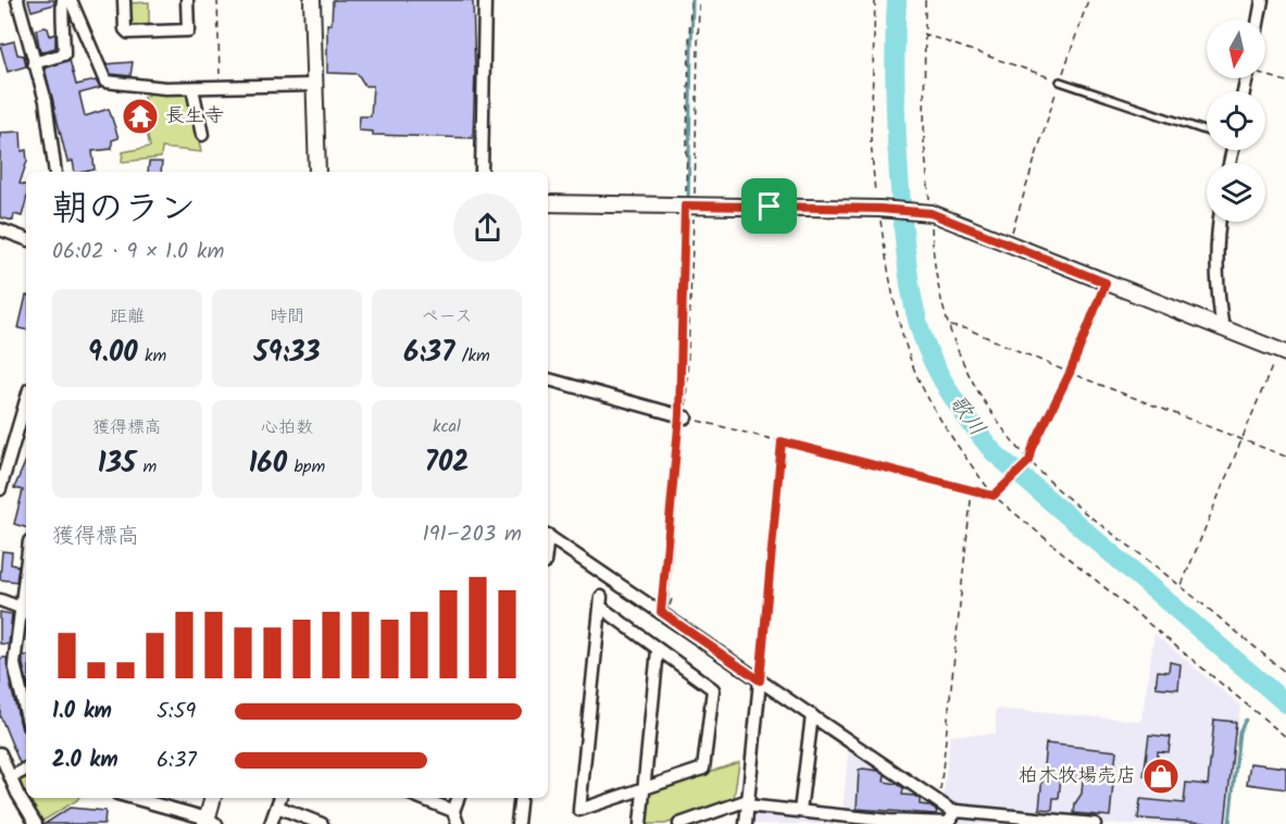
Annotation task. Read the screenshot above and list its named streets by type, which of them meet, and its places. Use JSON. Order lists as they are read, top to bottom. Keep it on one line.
{"water":["歌川"],"places":{"temple":["長生寺"],"shop":["柏木牧場売店"]},"north":"bottom","page":{"heading":["朝のラン","06:02 · 9 × 1.0 km"],"stats":[["距離","9.00 km"],["時間","59:33"],["ペース","6:37 /km"],["獲得標高","135 m"],["心拍数","160 bpm"],["kcal","702"]],"chart":["獲得標高","191–203 m"],"list":[{"name":"1.0 km","note":"5:59"},{"name":"2.0 km","note":"6:37"}]}}
